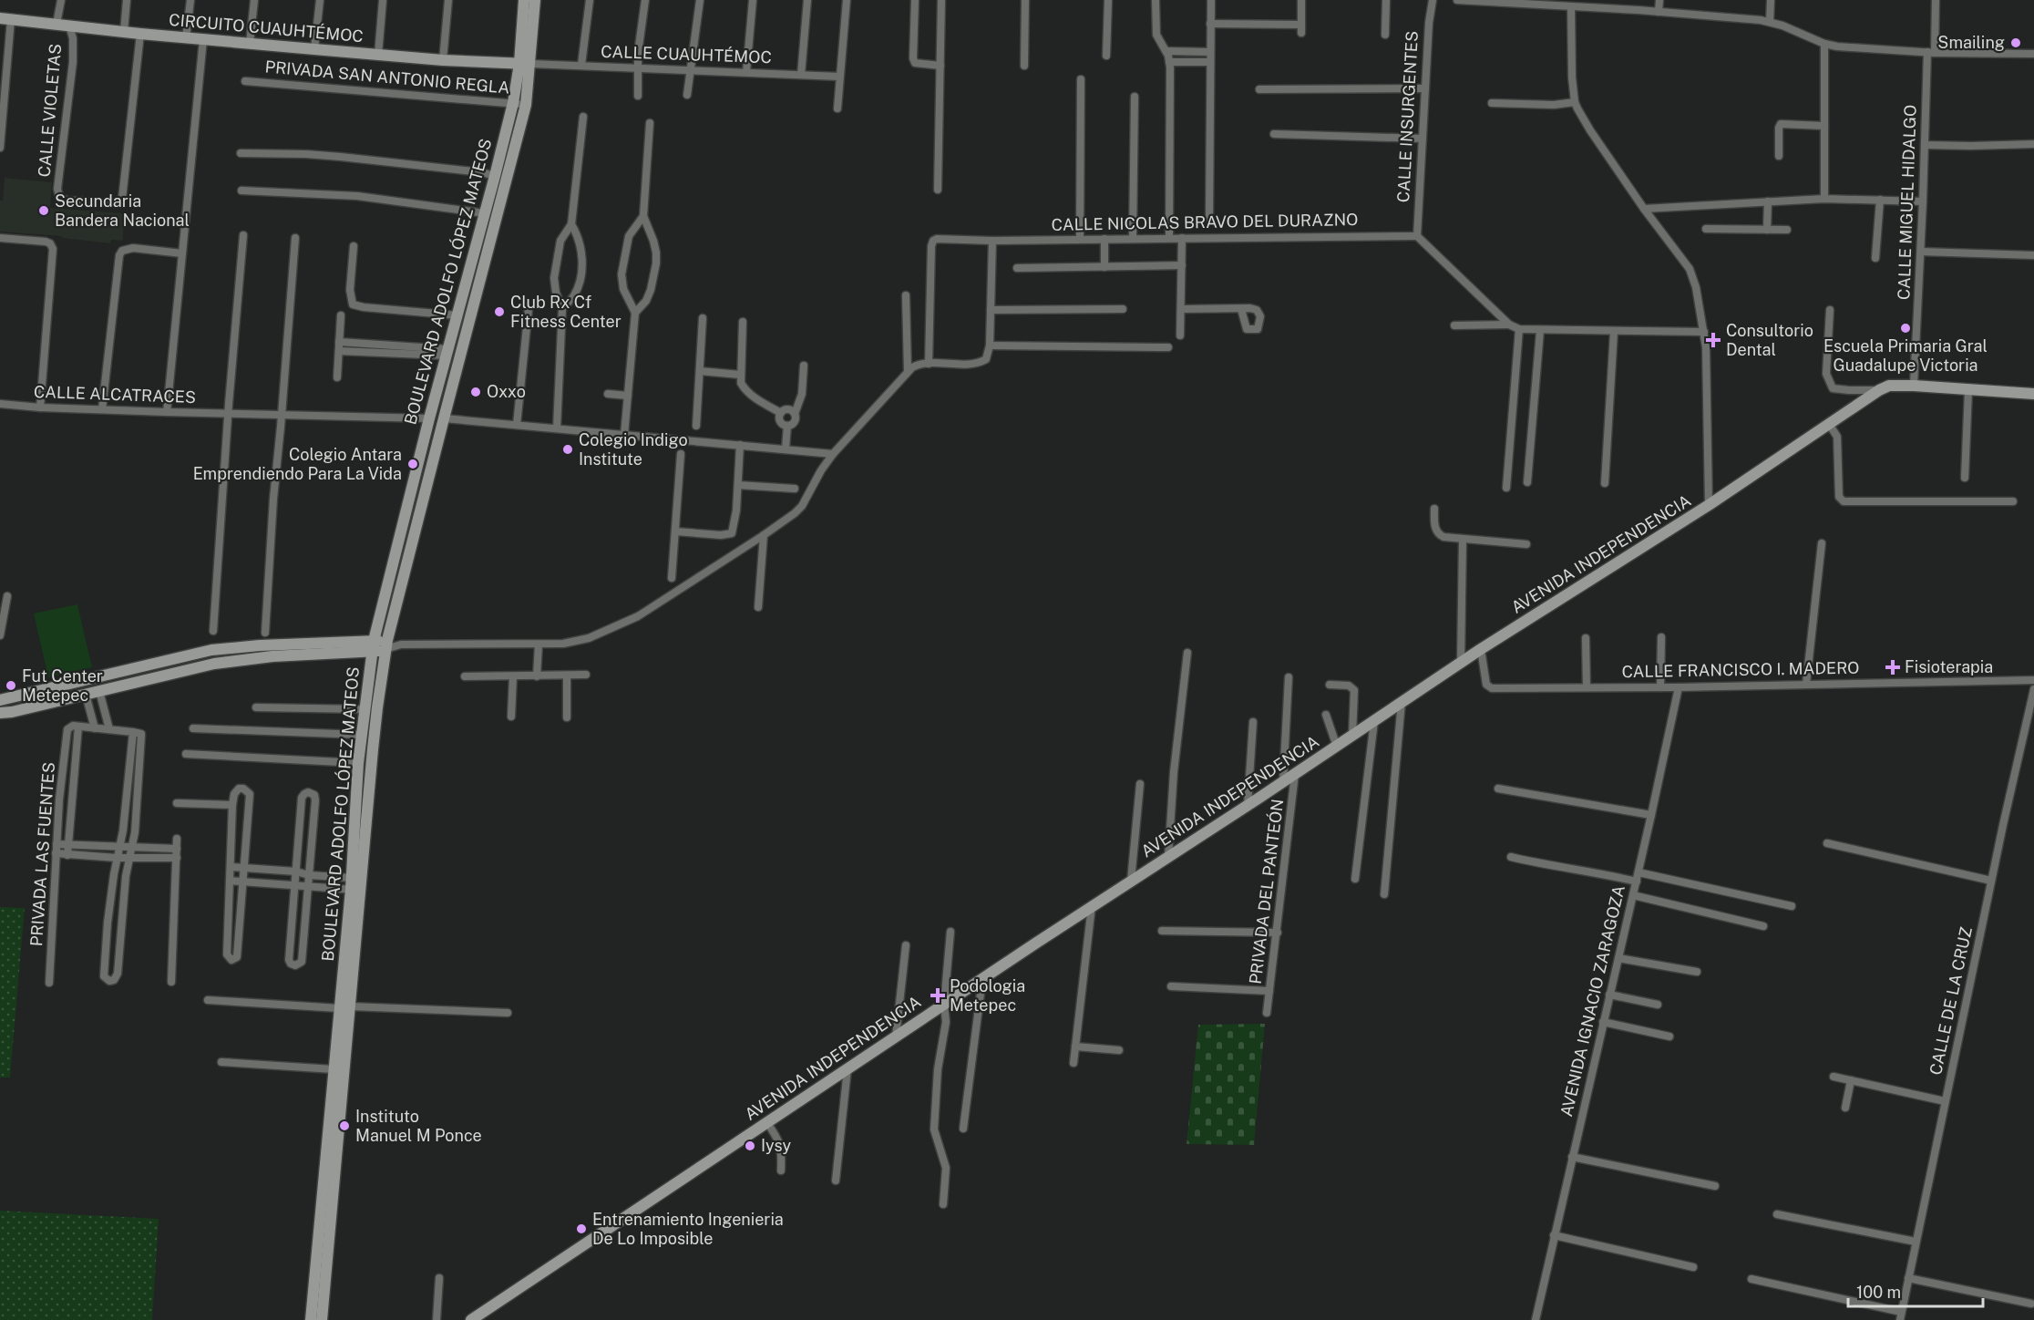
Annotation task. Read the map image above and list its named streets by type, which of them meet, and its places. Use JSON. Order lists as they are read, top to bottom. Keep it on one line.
{"streets":{"street":["CIRCUITO CUAUHTÉMOC","CALLE CUAUHTÉMOC","PRIVADA SAN ANTONIO REGLA","CALLE VIOLETAS","CALLE INSURGENTES","CALLE MIGUEL HIDALGO","CALLE NICOLAS BRAVO DEL DURAZNO","BOULEVARD ADOLFO LÓPEZ MATEOS","CALLE ALCATRACES","AVENIDA INDEPENDENCIA","CALLE FRANCISCO I. MADERO","PRIVADA LAS FUENTES","PRIVADA DEL PANTEÓN","AVENIDA IGNACIO ZARAGOZA","CALLE DE LA CRUZ"]},"crossings":[["CIRCUITO CUAUHTÉMOC","CALLE CUAUHTÉMOC"],["CIRCUITO CUAUHTÉMOC","CALLE VIOLETAS"],["CIRCUITO CUAUHTÉMOC","BOULEVARD ADOLFO LÓPEZ MATEOS"],["CALLE CUAUHTÉMOC","BOULEVARD ADOLFO LÓPEZ MATEOS"],["PRIVADA SAN ANTONIO REGLA","BOULEVARD ADOLFO LÓPEZ MATEOS"],["CALLE INSURGENTES","CALLE NICOLAS BRAVO DEL DURAZNO"],["CALLE MIGUEL HIDALGO","AVENIDA INDEPENDENCIA"],["BOULEVARD ADOLFO LÓPEZ MATEOS","CALLE ALCATRACES"],["AVENIDA INDEPENDENCIA","CALLE FRANCISCO I. MADERO"],["AVENIDA INDEPENDENCIA","PRIVADA DEL PANTEÓN"],["CALLE FRANCISCO I. MADERO","AVENIDA IGNACIO ZARAGOZA"]],"places":{"other":["Smailing","Secundaria Bandera Nacional","Club Rx Cf Fitness Center","Escuela Primaria Gral Guadalupe Victoria","Oxxo","Colegio Indigo Institute","Colegio Antara Emprendiendo Para La Vida","Fut Center Metepec","Instituto Manuel M Ponce","Iysy","Entrenamiento Ingenieria De Lo Imposible"],"health":["Consultorio Dental","Fisioterapia","Podologia Metepec"]},"scale_bar":"100 m"}
